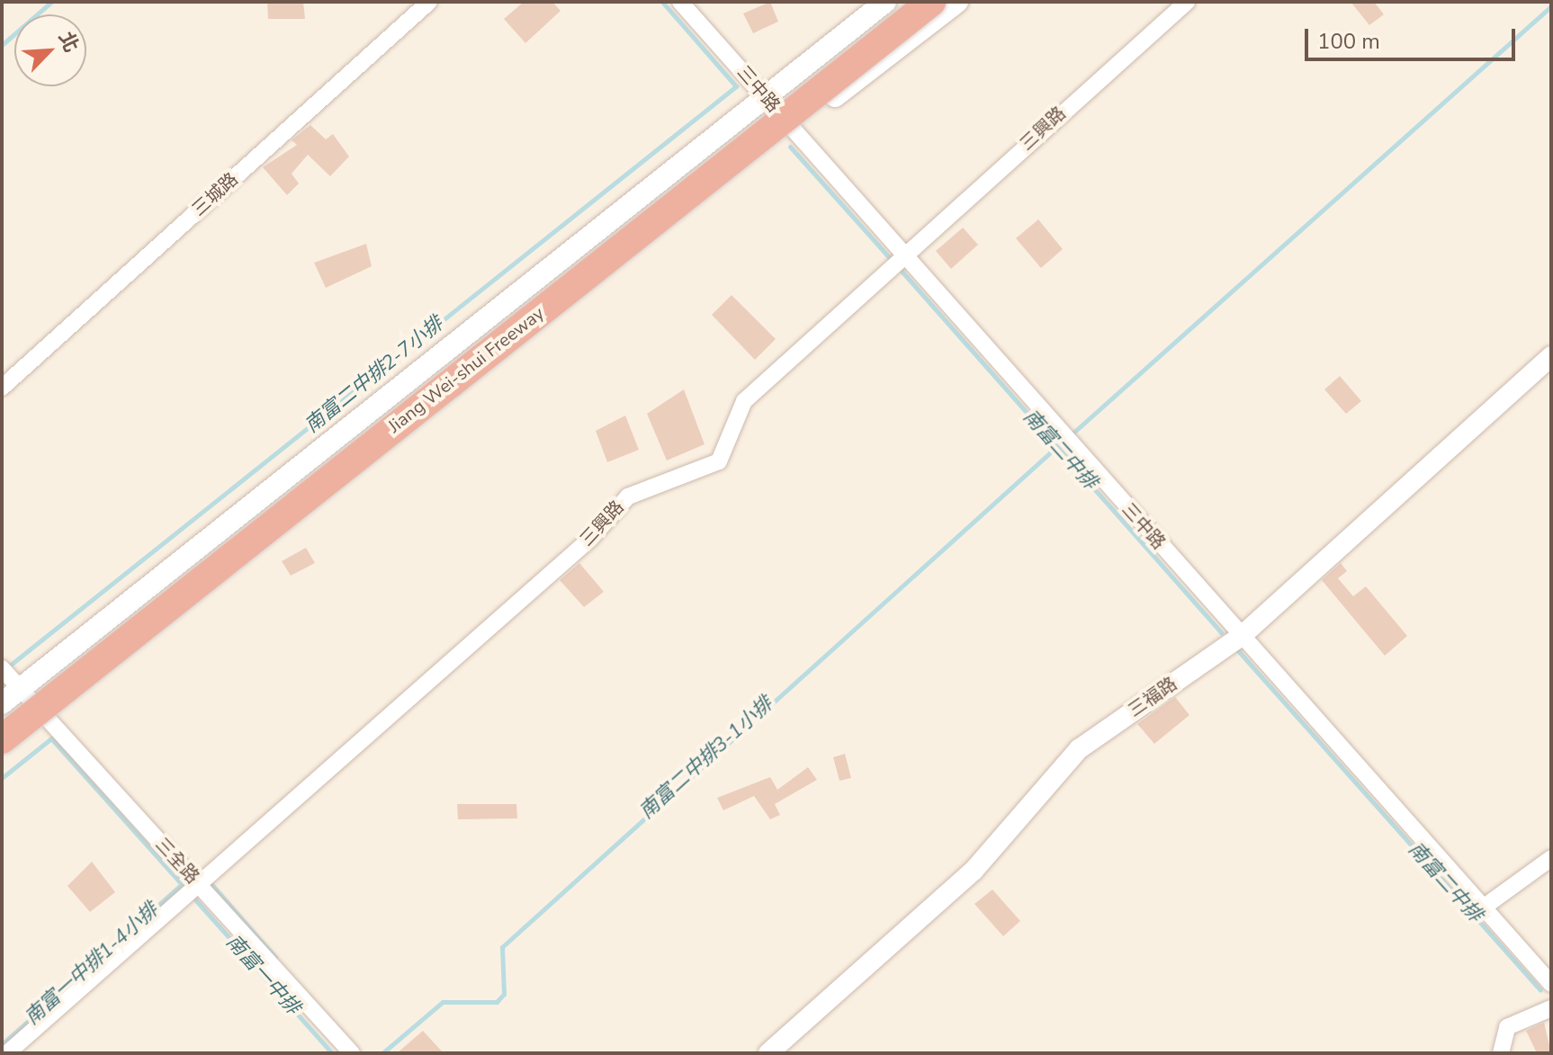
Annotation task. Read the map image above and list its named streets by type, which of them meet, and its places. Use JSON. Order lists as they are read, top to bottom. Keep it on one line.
{"streets":{"highway":["Jiang Wei-shui Freeway"],"street":["三中路","三興路","三城路","三福路","三全路"]},"crossings":[["三中路","三興路"],["三中路","三福路"],["三興路","三全路"]],"water":["南富二中排2-7小排","南富二中排","南富二中排3-1小排","南富一中排1-4小排","南富一中排"],"scale_bar":"100 m","north":"top right"}
